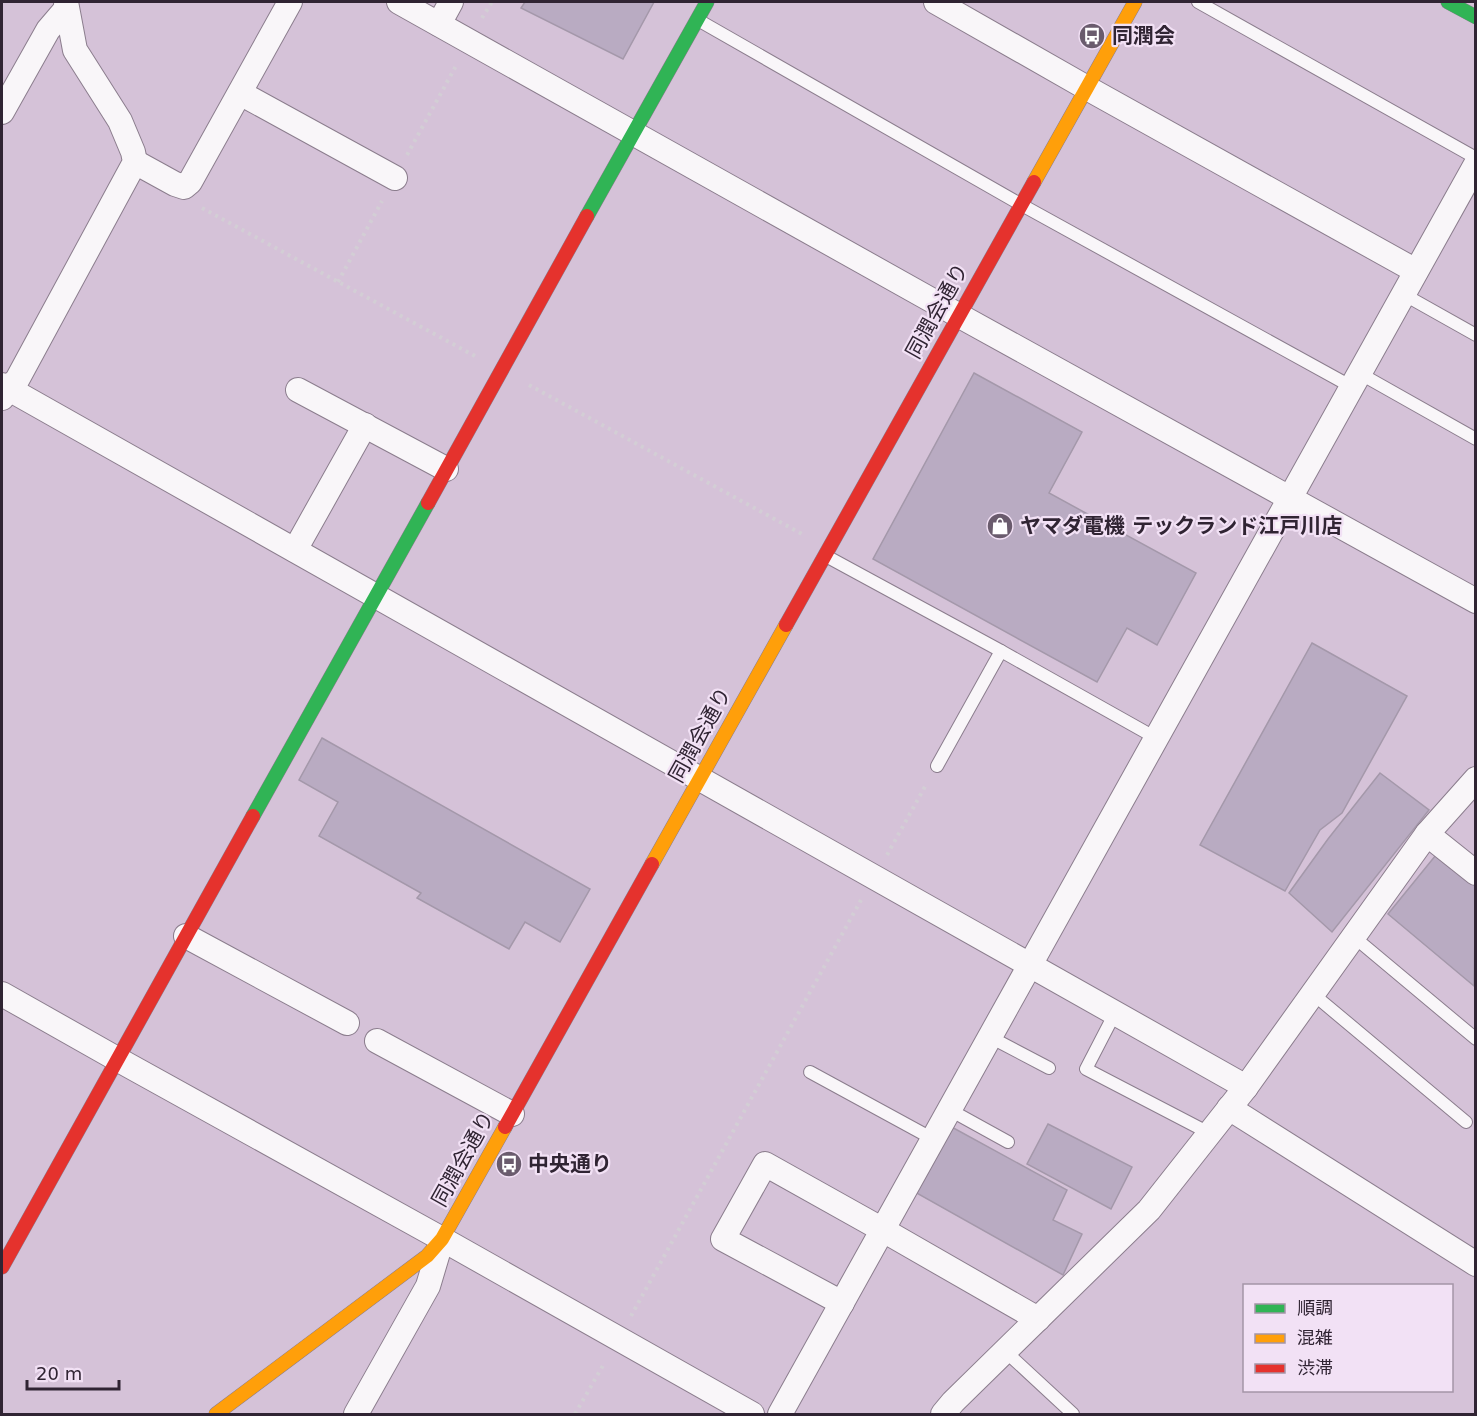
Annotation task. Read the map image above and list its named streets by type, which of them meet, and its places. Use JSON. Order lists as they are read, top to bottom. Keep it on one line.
{"streets":{"main road":["同潤会通り"]},"places":{"bus stop":["同潤会","中央通り"],"shop":["ヤマダ電機 テックランド江戸川店"]},"legend":["順調","混雑","渋滞"],"scale_bar":"20 m"}
